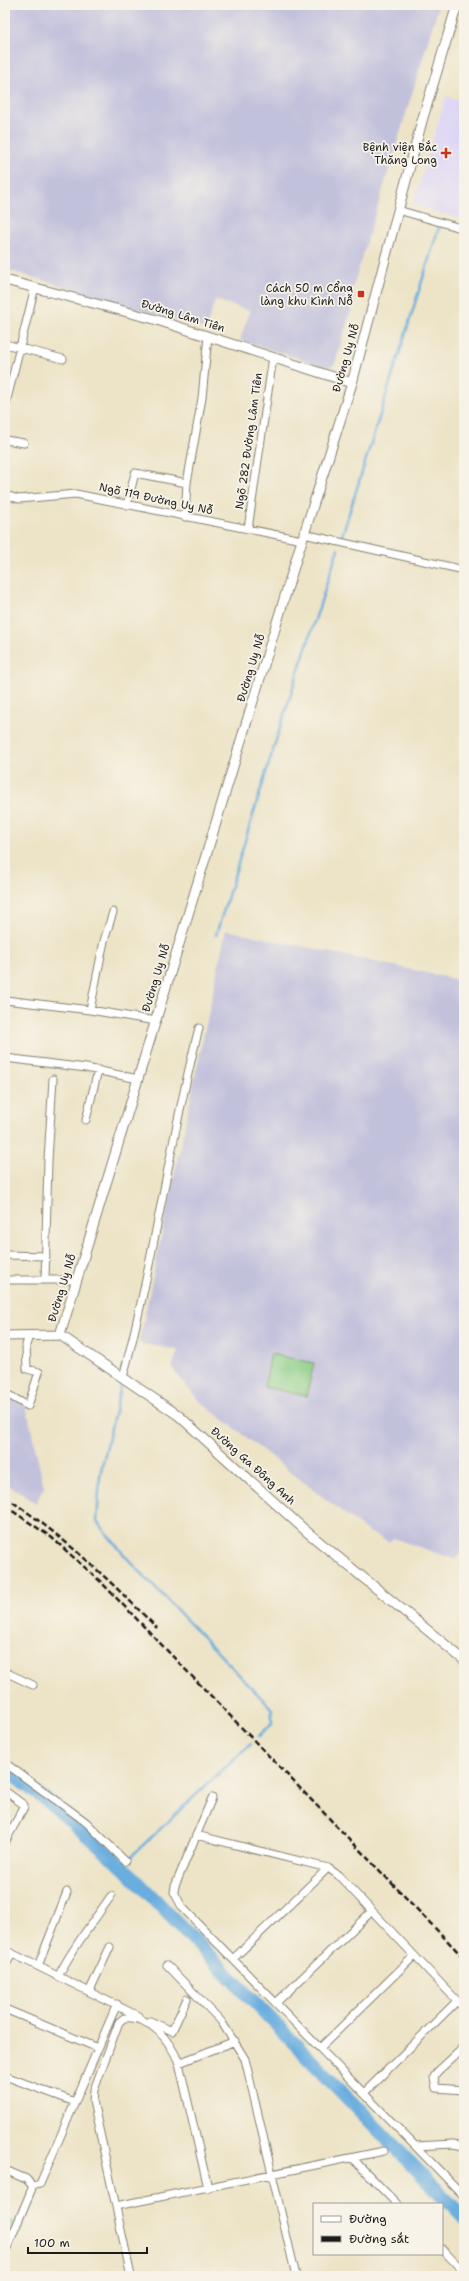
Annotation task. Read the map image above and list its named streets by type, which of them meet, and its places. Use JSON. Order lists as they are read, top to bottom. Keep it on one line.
{"streets":{"street":["Đường Lâm Tiên","Đường Uy Nỗ","Ngõ 282 Đường Lâm Tiên","Ngõ 119 Đường Uy Nỗ","Đường Ga Đông Anh"]},"crossings":[["Đường Lâm Tiên","Đường Uy Nỗ"],["Đường Lâm Tiên","Ngõ 282 Đường Lâm Tiên"],["Đường Uy Nỗ","Ngõ 119 Đường Uy Nỗ"],["Đường Uy Nỗ","Đường Ga Đông Anh"],["Ngõ 282 Đường Lâm Tiên","Ngõ 119 Đường Uy Nỗ"]],"places":{"health":["Bệnh viện Bắc Thăng Long"],"transit":["Cách 50 m Cổng làng khu Kình Nỗ"]},"legend":["Đường","Đường sắt"],"scale_bar":"100 m"}
